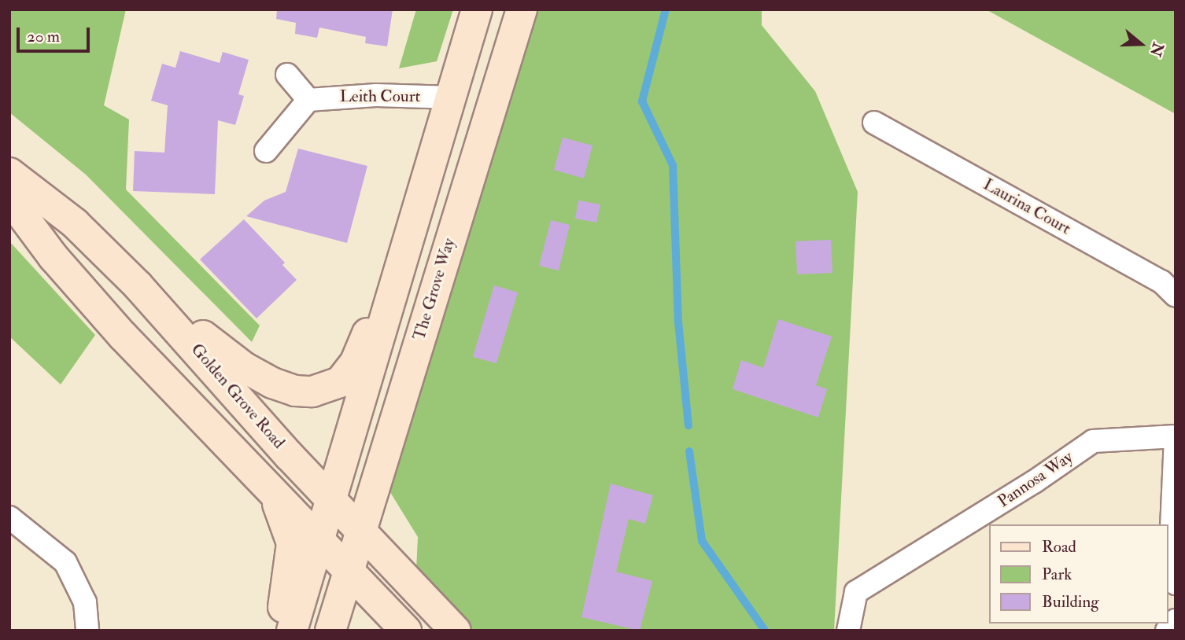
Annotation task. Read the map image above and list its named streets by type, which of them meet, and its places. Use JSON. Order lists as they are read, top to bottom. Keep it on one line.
{"streets":{"main road":["The Grove Way","Golden Grove Road"],"street":["Leith Court","Laurina Court","Pannosa Way"]},"crossings":[["The Grove Way","Golden Grove Road"]],"legend":["Road","Park","Building"],"scale_bar":"20 m","north":"right"}
